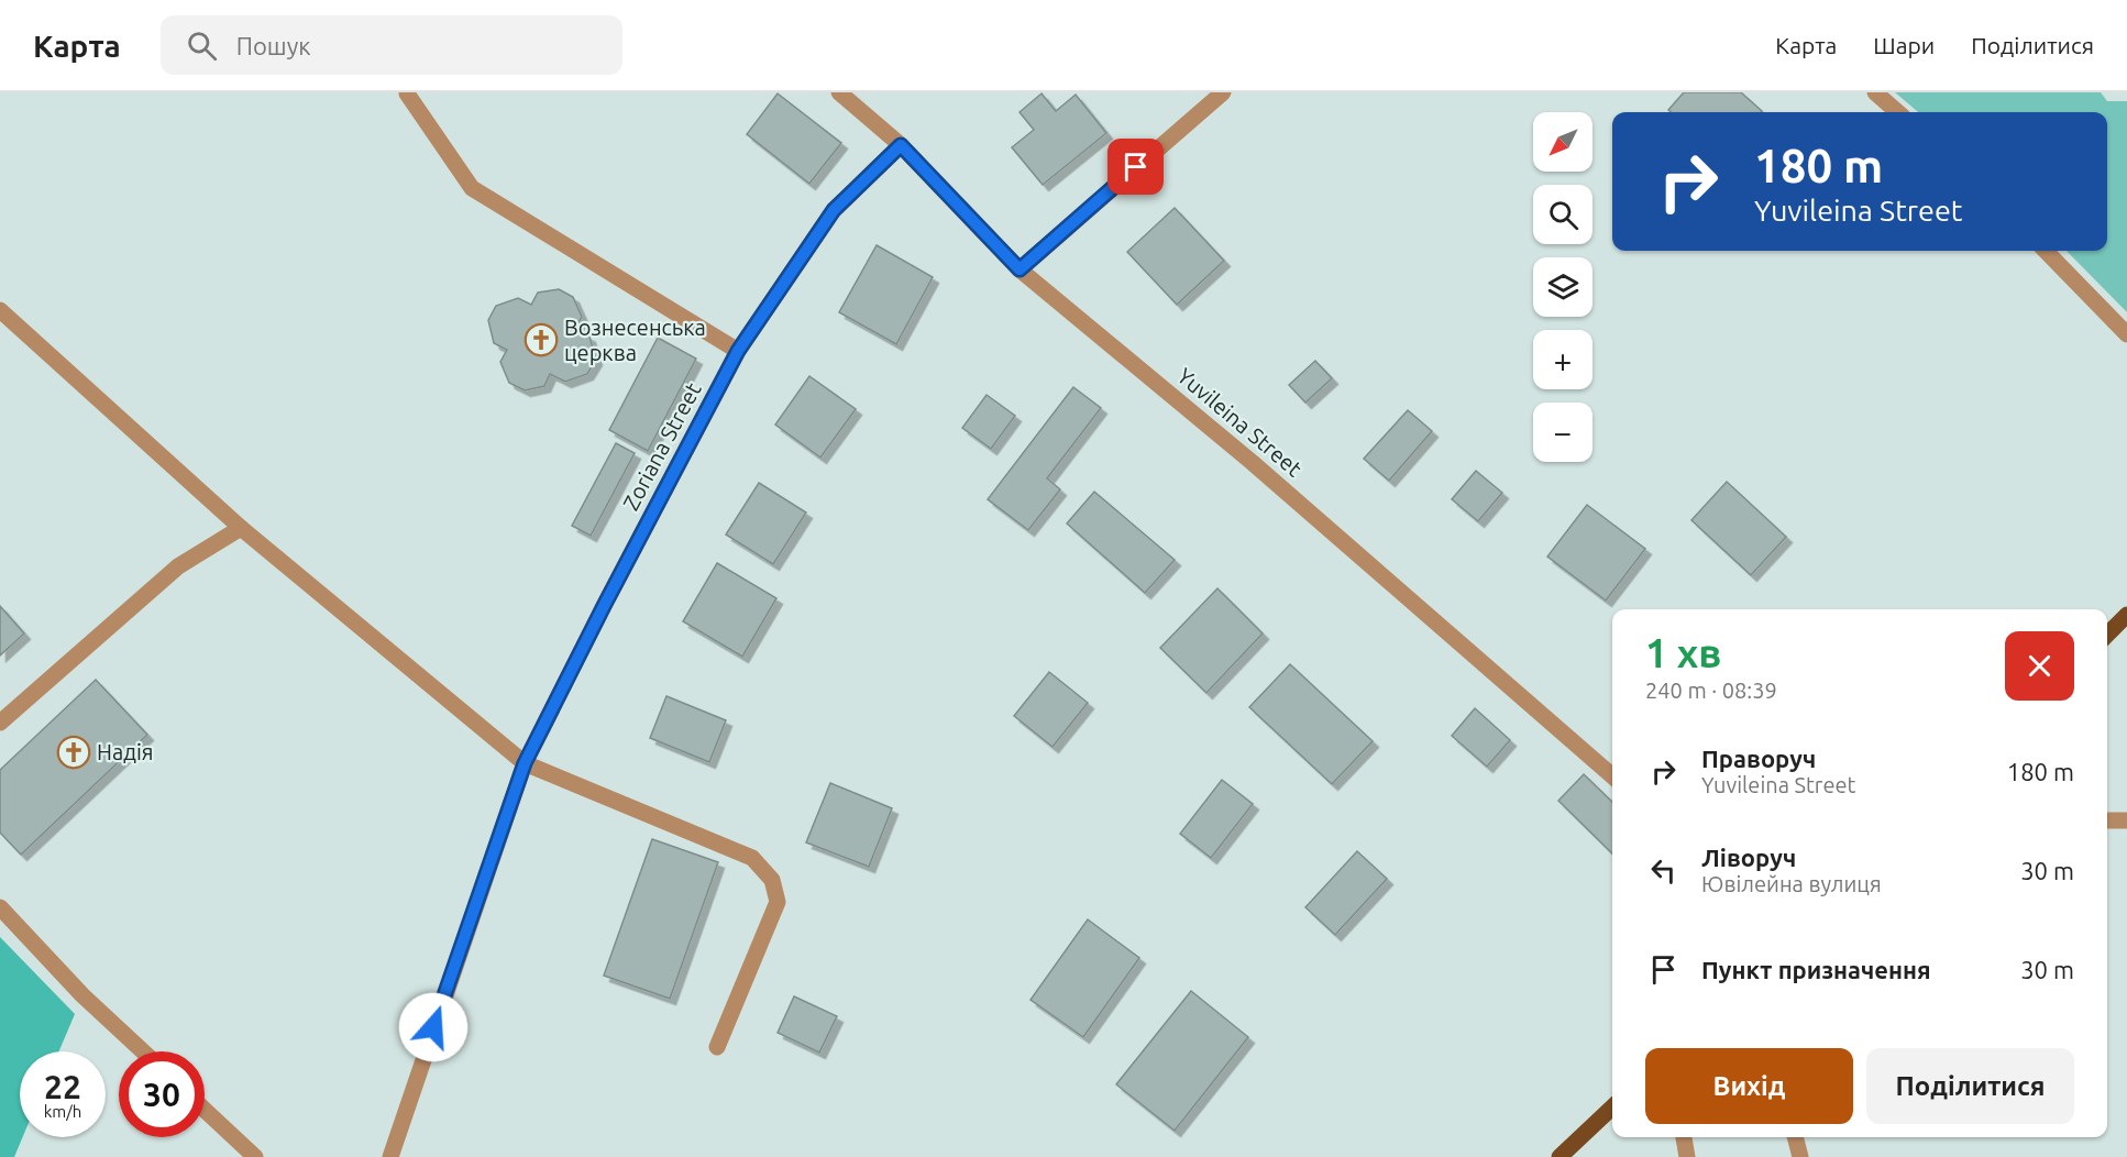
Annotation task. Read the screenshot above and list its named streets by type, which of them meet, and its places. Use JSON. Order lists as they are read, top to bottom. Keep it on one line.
{"streets":{"street":["Yuvileina Street","Zoriana Street"]},"crossings":[["Yuvileina Street","Zoriana Street"]],"places":{"church":["Вознесенська церква","Надія"]},"north":"bottom left","page":{"header":"Карта","search":"Пошук","nav":["Карта","Шари","Поділитися"],"map_buttons":["+","−"],"turn":["180 m","Yuvileina Street"],"heading":["1 хв","240 m · 08:39"],"list":[{"name":"Праворуч","note":"Yuvileina Street","value":"180 m"},{"name":"Ліворуч","note":"Ювілейна вулиця","value":"30 m"},{"name":"Пункт призначення","value":"30 m"}],"buttons":["Вихід","Поділитися"],"speed":"22 km/h","limit":"30"}}
